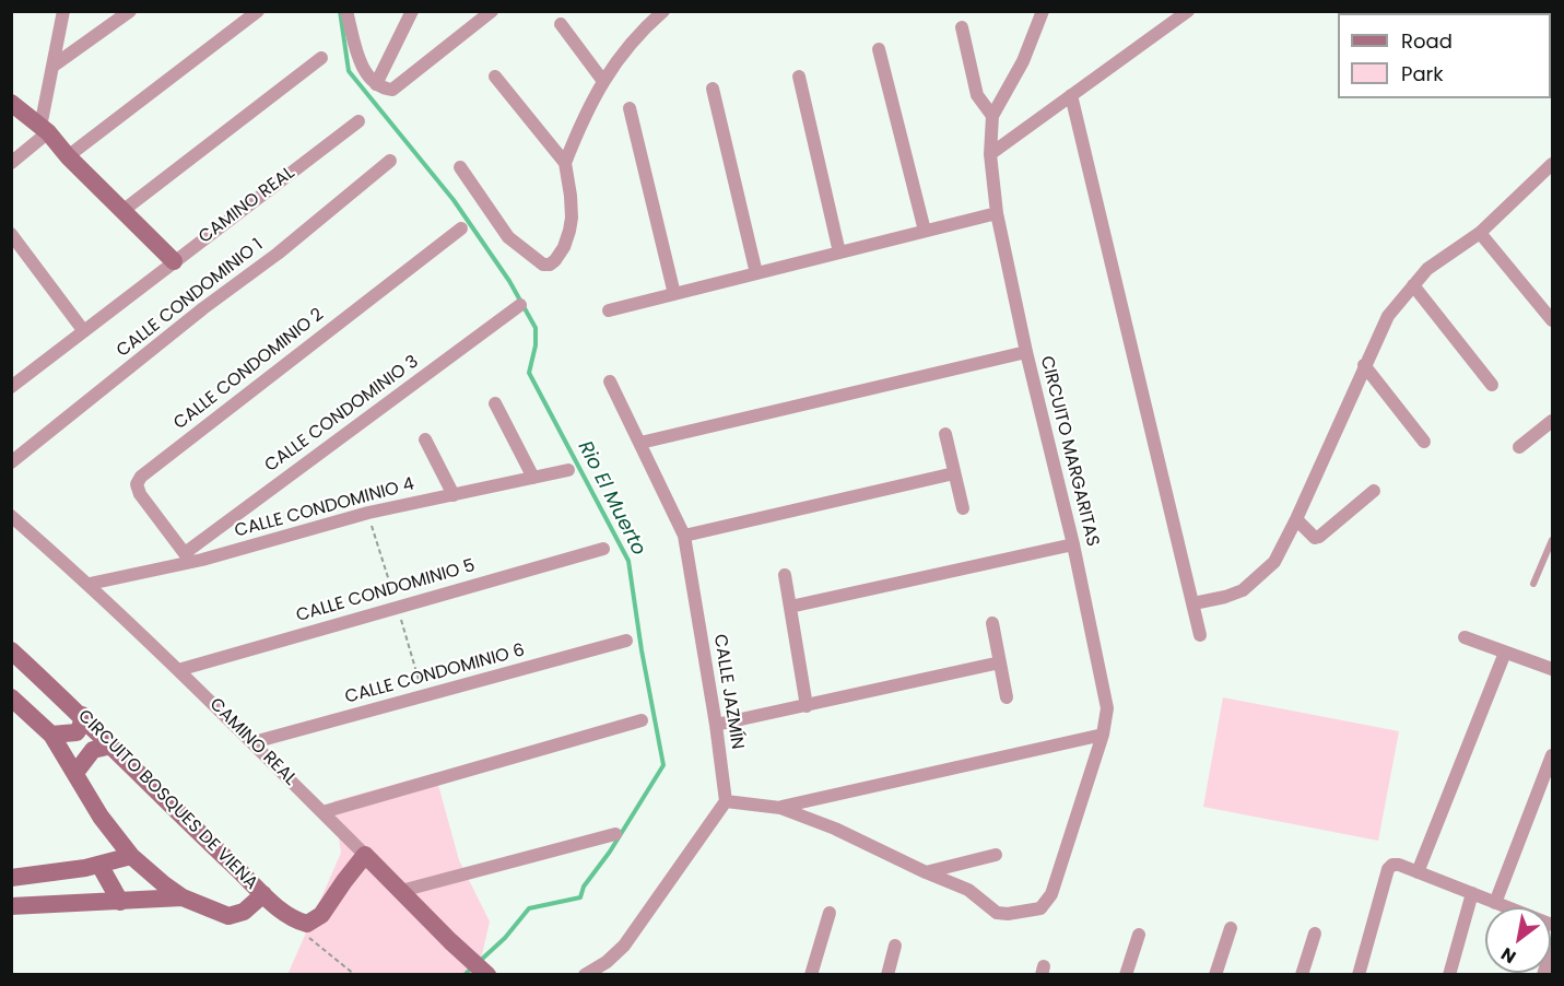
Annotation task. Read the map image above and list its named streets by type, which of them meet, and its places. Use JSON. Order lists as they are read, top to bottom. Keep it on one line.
{"streets":{"main road":["CAMINO REAL","CIRCUITO BOSQUES DE VIENA"],"street":["CALLE CONDOMINIO 1","CALLE CONDOMINIO 2","CALLE CONDOMINIO 3","CIRCUITO MARGARITAS","CALLE CONDOMINIO 4","CALLE CONDOMINIO 5","CALLE CONDOMINIO 6","CALLE JAZMÍN"]},"crossings":[["CAMINO REAL","CALLE CONDOMINIO 4"],["CAMINO REAL","CALLE CONDOMINIO 5"],["CAMINO REAL","CALLE CONDOMINIO 6"],["CALLE CONDOMINIO 2","CALLE CONDOMINIO 3"],["CALLE CONDOMINIO 2","CALLE CONDOMINIO 4"],["CALLE CONDOMINIO 3","CALLE CONDOMINIO 4"],["CIRCUITO MARGARITAS","CALLE JAZMÍN"]],"water":["Rio El Muerto"],"legend":["Road","Park"],"north":"bottom left"}
